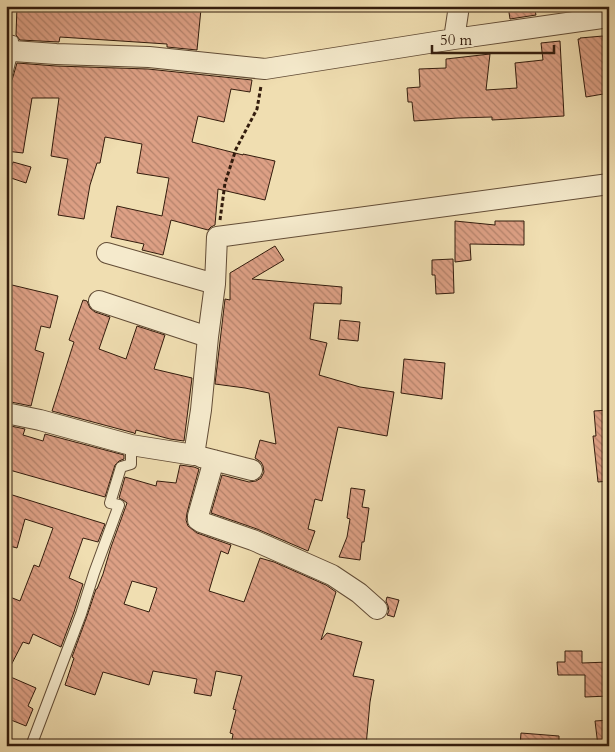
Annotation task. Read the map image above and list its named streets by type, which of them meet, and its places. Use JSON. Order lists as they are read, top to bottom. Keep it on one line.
{"scale_bar":"50 m"}
